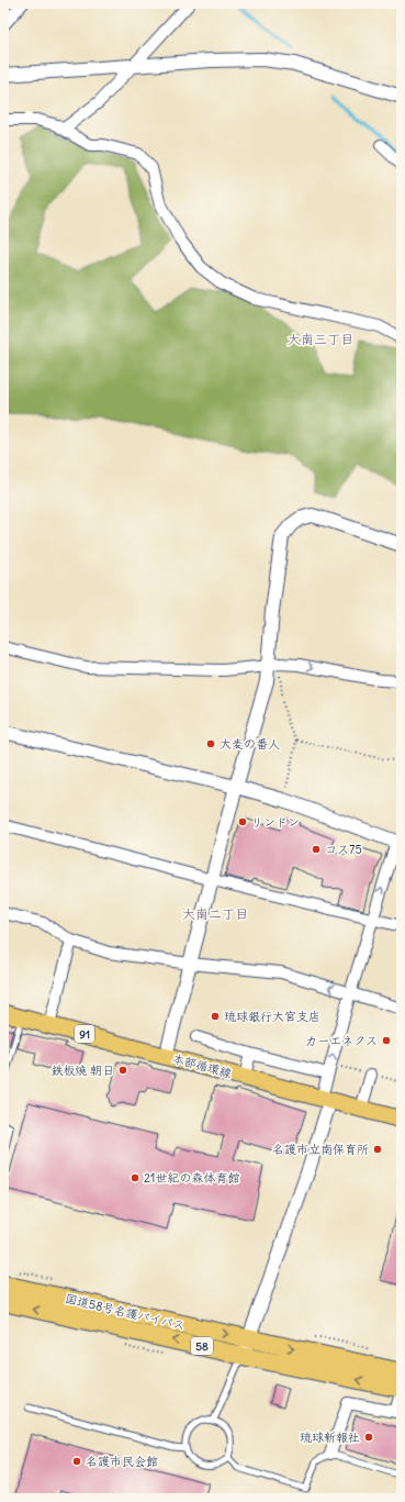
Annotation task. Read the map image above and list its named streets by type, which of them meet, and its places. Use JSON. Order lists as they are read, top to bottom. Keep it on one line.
{"streets":{"highway":["国道58号名護バイパス","58"],"main road":["91","本部循環線"]},"districts":["大南三丁目","大南二丁目"],"places":["大麦の番人","リンドン","コス75","琉球銀行大宮支店","カーエネクス","鉄板燒 朝日","名護市立南保育所","21世紀の森体育館","琉球新報社","名護市民会館"]}
